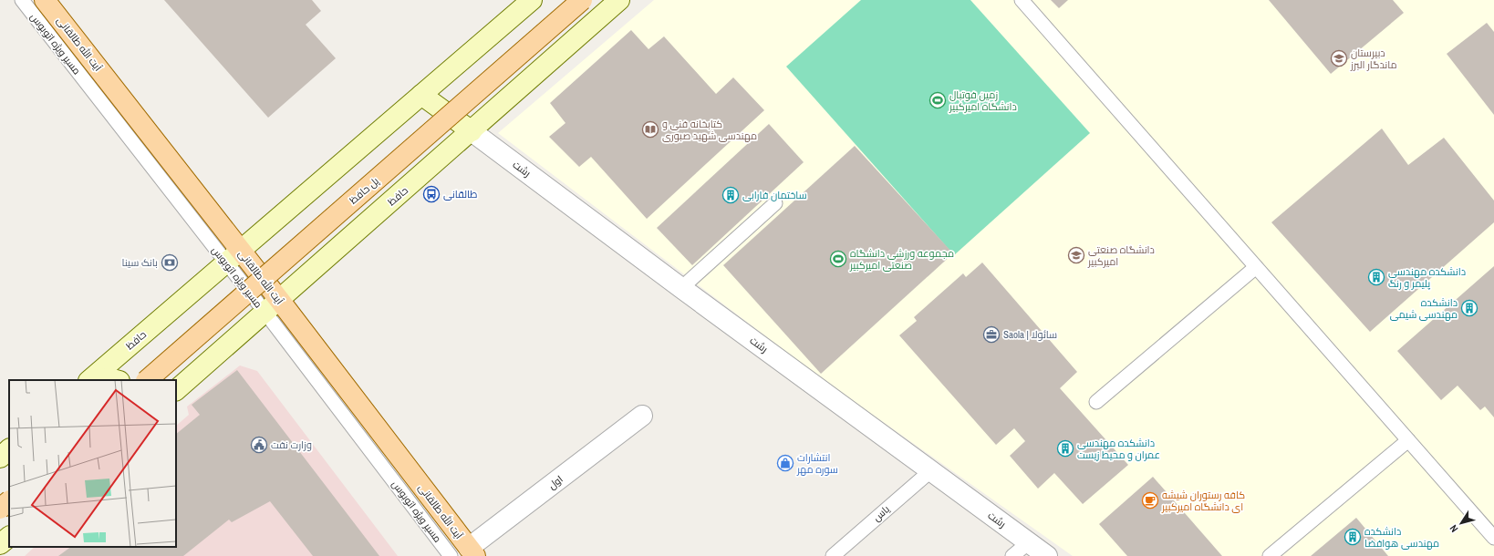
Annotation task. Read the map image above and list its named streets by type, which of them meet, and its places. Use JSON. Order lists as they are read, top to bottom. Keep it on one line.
{"streets":{"main road":["آیت الله طالقانی","پل حافظ","حافظ"],"street":["رشت","اول"],"lane":["مسیر ویژه اتوبوس","یاس"]},"crossings":[["مسیر ویژه اتوبوس","آیت الله طالقانی"],["مسیر ویژه اتوبوس","حافظ"],["آیت الله طالقانی","حافظ"],["آیت الله طالقانی","اول"],["رشت","حافظ"],["رشت","یاس"]],"places":{"school or university":["دبیرستان ماندگار البرز","دانشگاه صنعتی امیرکبیر"],"sports":["زمین فوتبال دانشگاه امیرکبیر","مجموعه ورزشی دانشگاه صنعتی امیرکبیر"],"library":["کتابخانه فنی و مهندسی شهید صبوری"],"bus stop":["طالقانی"],"building":["ساختمان فارابی","دانشکده مهندسی پلیمر و رنگ","دانشکده مهندسی شیمی","دانشکده مهندسی عمران و محیط زیست","دانشکده مهندسی هوافضا"],"bank":["بانک سینا"],"office":["Saola | سائولا"],"public building":["وزارت نفت"],"shop":["انتشارات سوره مهر"],"cafe":["کافه رستوران شیشه ای دانشگاه امیرکبیر"]},"north":"bottom left"}
